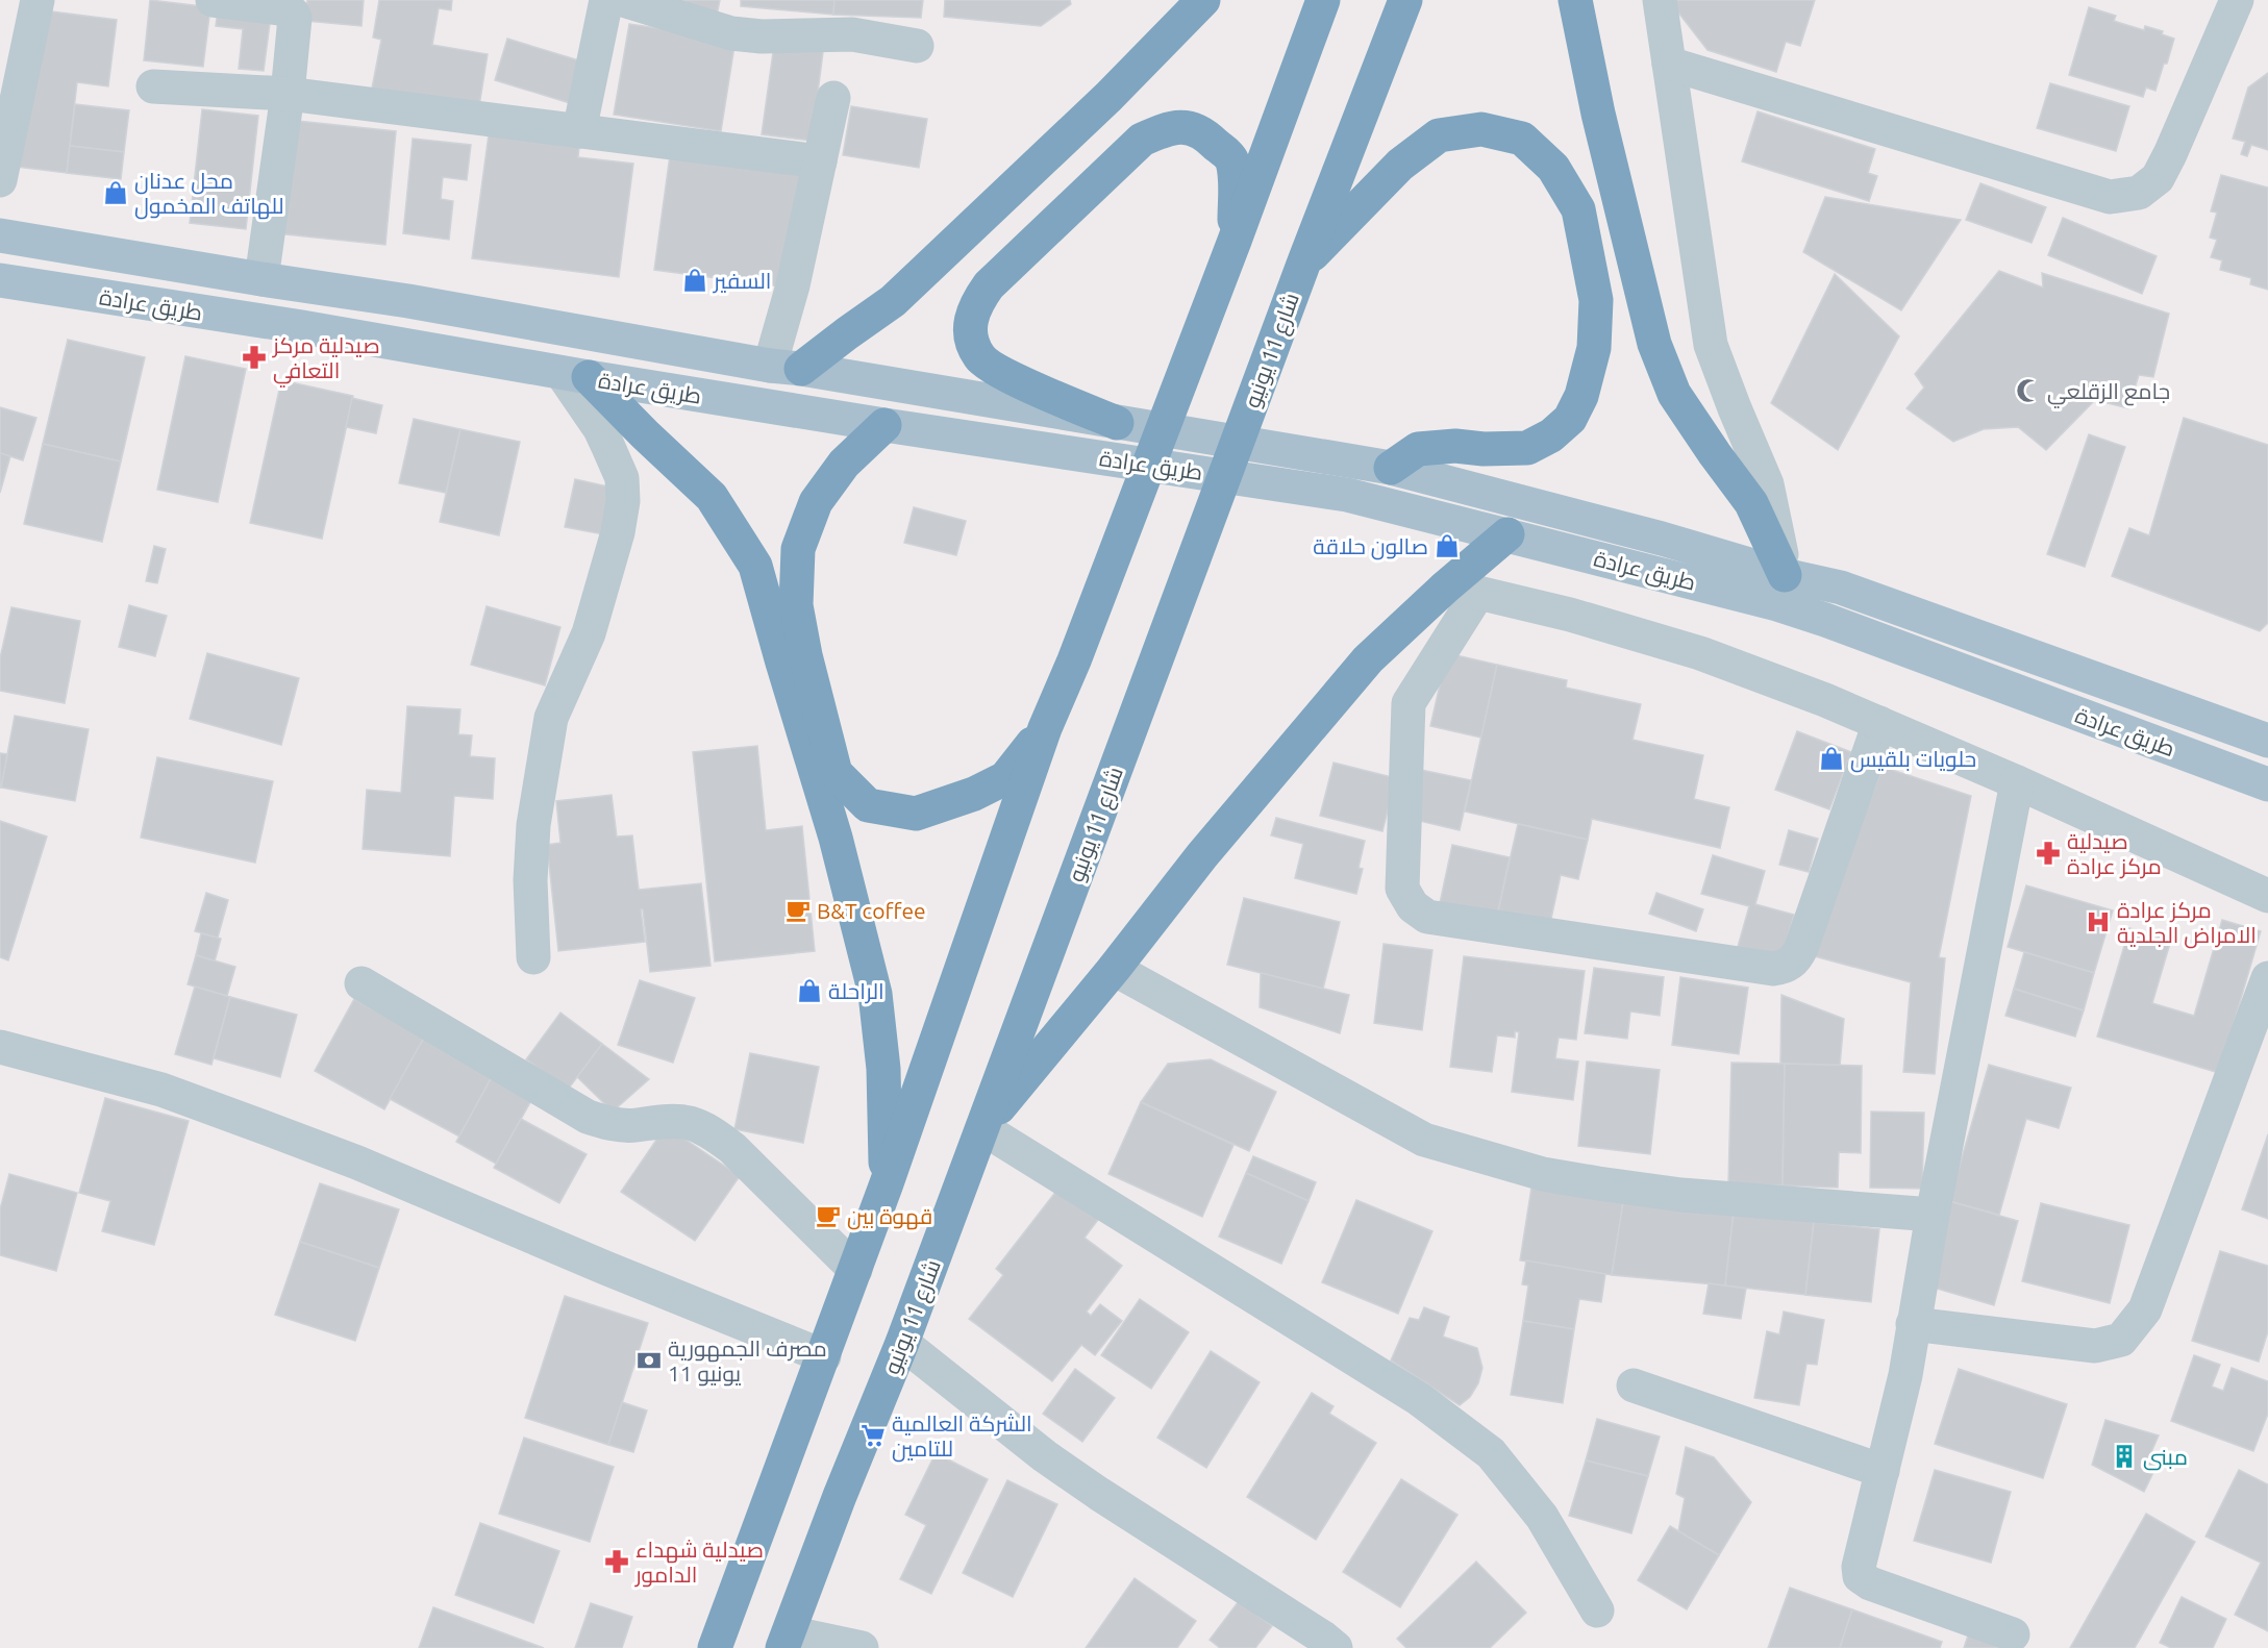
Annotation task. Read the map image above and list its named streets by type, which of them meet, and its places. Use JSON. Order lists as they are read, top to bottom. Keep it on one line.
{"streets":{"highway":["شارع 11 يونيو"],"main road":["طريق عرادة"]},"places":{"shop":["محل عدنان للهاتف المخمول","السفير","صالون حلاقة","حلويات بلقيس","الراحلة"],"pharmacy":["صيدلية مركز التعافي","صيدلية مركز عرادة","صيدلية شهداء الدامور"],"mosque":["جامع الزقلعي"],"cafe":["B&T coffee","قهوة بين"],"hospital":["مركز عرادة الامراض الجلدية"],"bank":["مصرف الجمهورية 11 يونيو"],"supermarket":["الشركة العالمية للتامين"],"building":["مبنى"]}}
